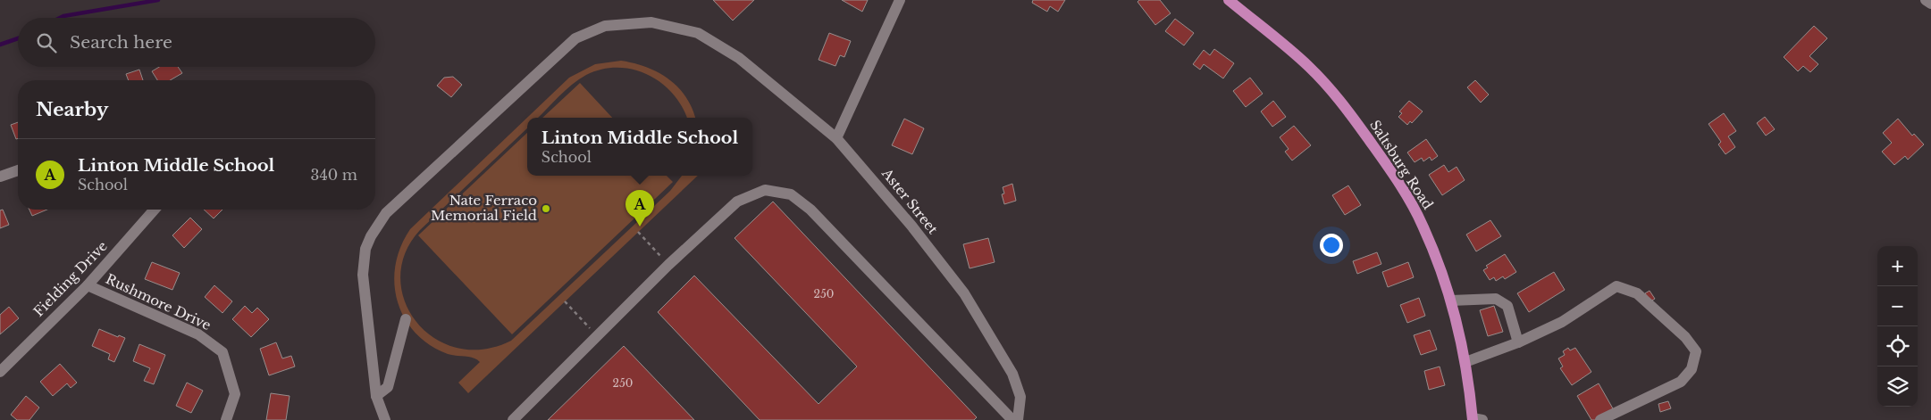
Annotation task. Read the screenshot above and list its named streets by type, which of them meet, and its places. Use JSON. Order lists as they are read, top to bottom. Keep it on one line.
{"streets":{"main road":["Saltsburg Road"],"street":["Aster Street","Fielding Drive","Rushmore Drive"]},"crossings":[["Fielding Drive","Rushmore Drive"]],"places":["Nate Ferraco Memorial Field"],"house_numbers":["250","250"],"page":{"search":"Search here","heading":"Nearby","popup":["Linton Middle School","School"],"list":[{"mark":"A","name":"Linton Middle School","note":"School","value":"340 m"}],"pins":"A","map_buttons":["+","−"]}}
